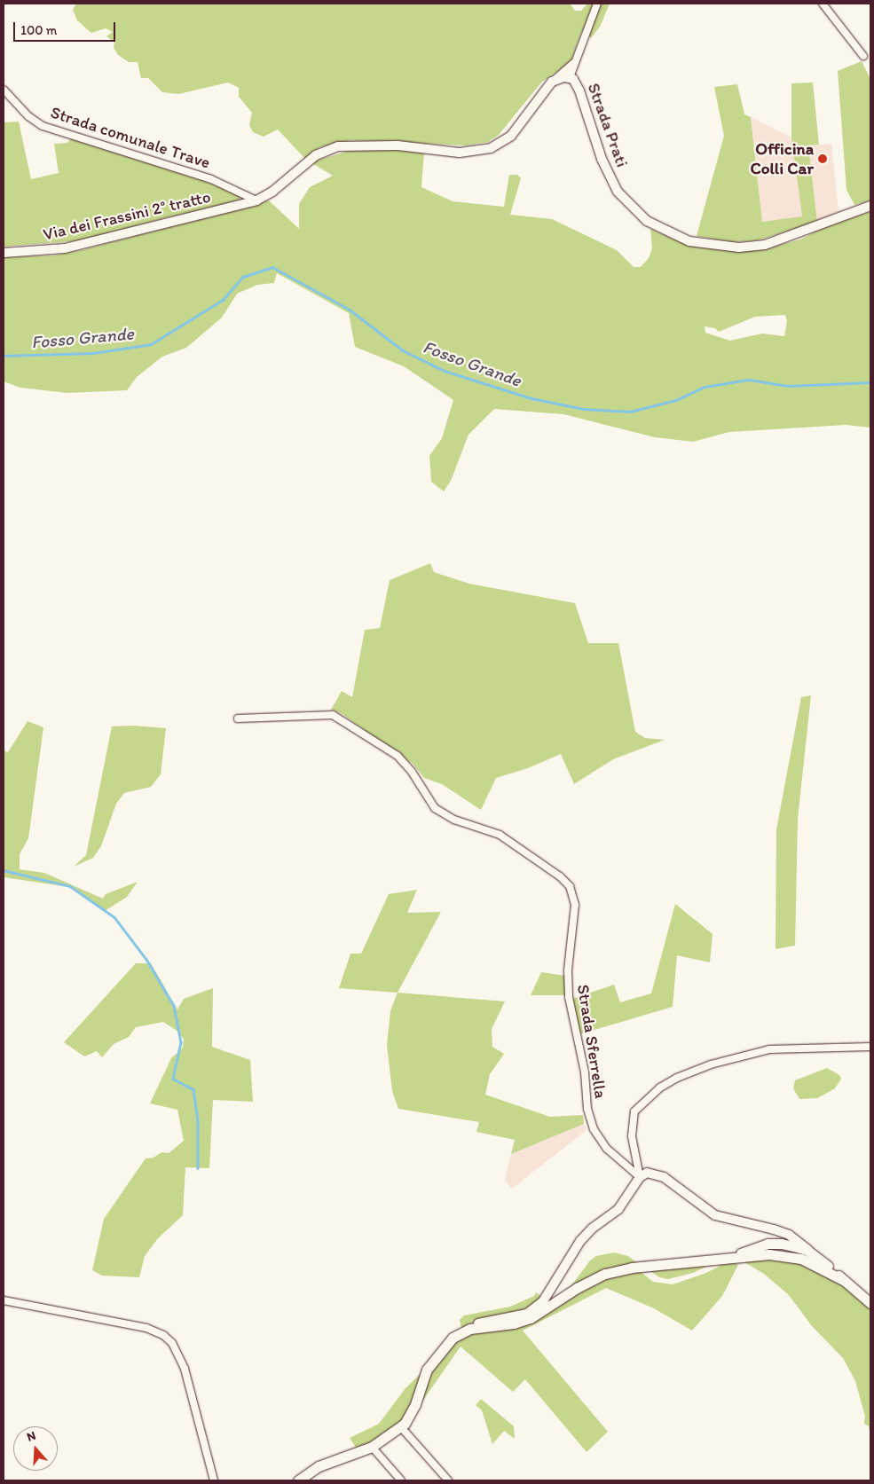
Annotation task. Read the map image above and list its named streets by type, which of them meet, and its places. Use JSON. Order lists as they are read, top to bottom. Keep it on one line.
{"streets":{"street":["Strada Prati","Strada comunale Trave","Via dei Frassini 2° tratto","Strada Sferrella"]},"crossings":[["Strada comunale Trave","Via dei Frassini 2° tratto"]],"water":["Fosso Grande"],"places":["Officina Colli Car"],"scale_bar":"100 m","north":"top"}
